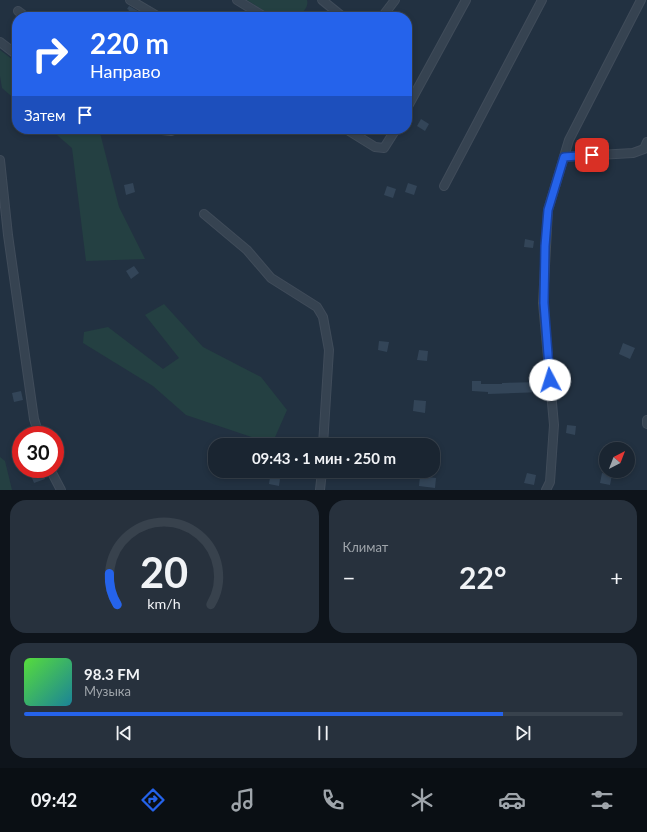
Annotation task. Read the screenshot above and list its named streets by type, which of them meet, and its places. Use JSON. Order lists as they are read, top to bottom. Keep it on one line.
{"north":"top right","page":{"turn":["220 m","Направо"],"then":"Затем","limit":"30","trip":"09:43 · 1 мин · 250 m","tile":"Климат","heat":["−","22°","+"],"song":["98.3 FM","Музыка"],"tabs":"09:42","gauge":["20","km/h"]}}
